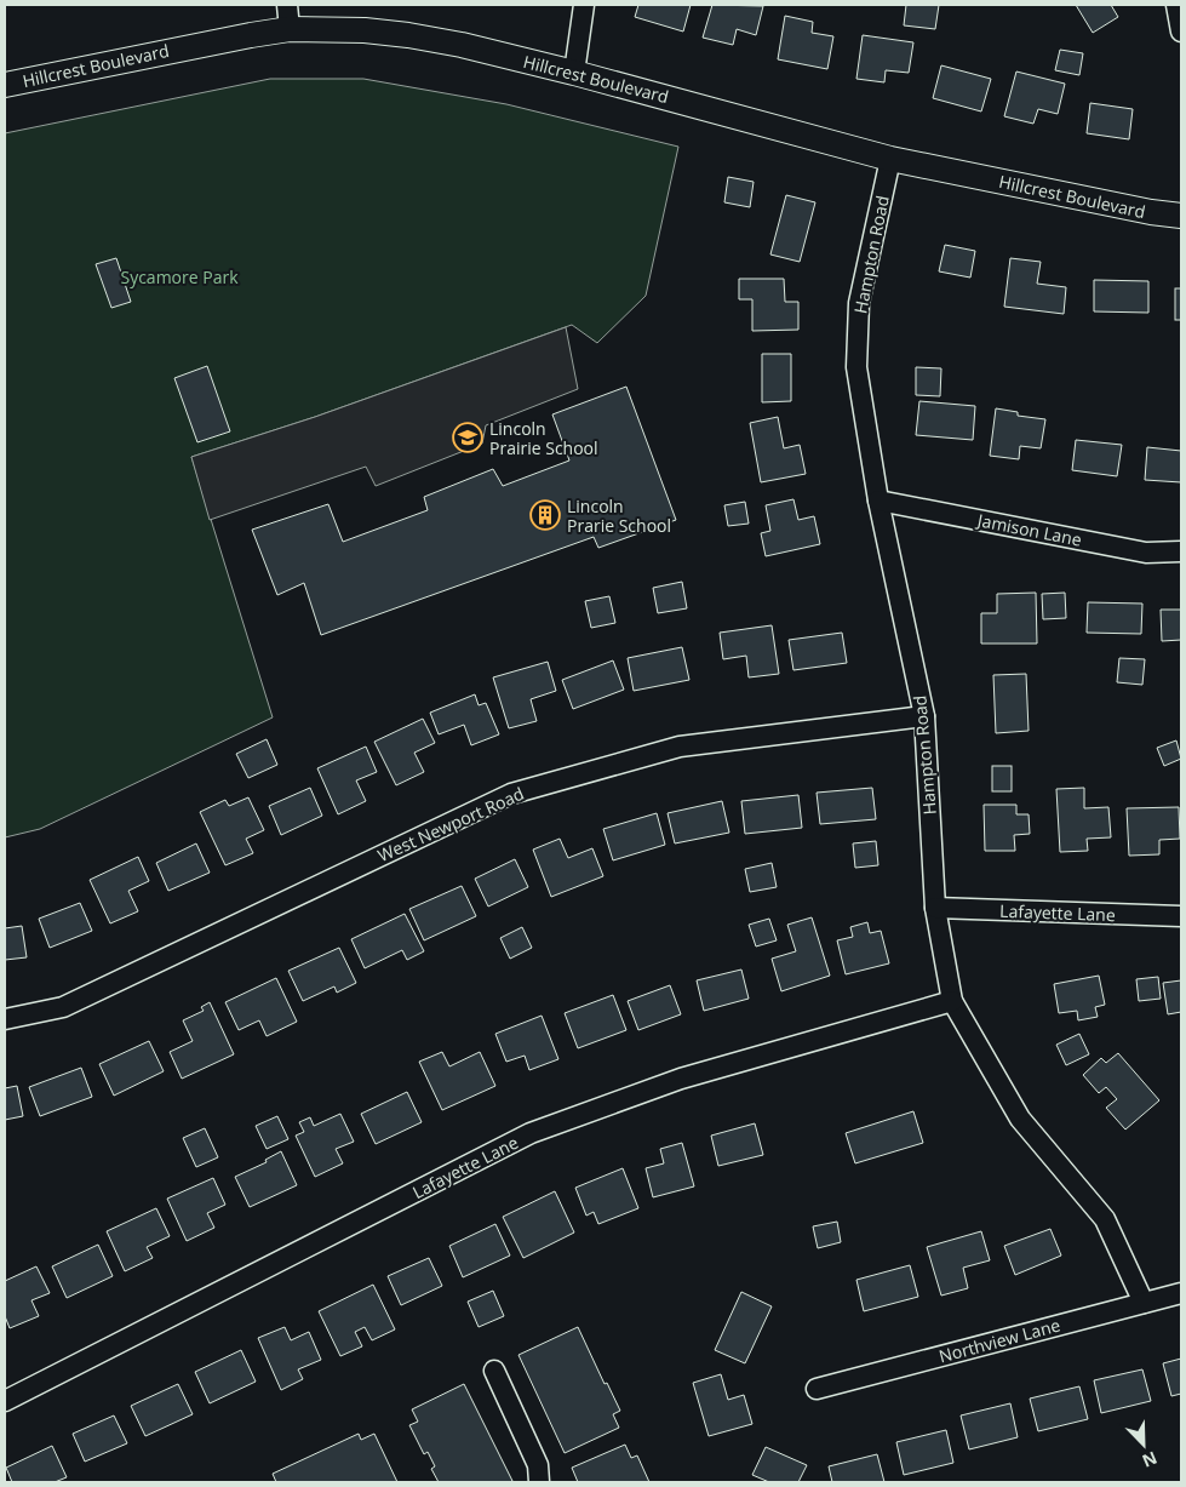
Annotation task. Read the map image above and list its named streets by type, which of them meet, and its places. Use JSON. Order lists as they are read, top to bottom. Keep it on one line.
{"streets":{"street":["Hillcrest Boulevard","Hampton Road","Jamison Lane","West Newport Road","Lafayette Lane","Northview Lane"]},"crossings":[["Hillcrest Boulevard","Hampton Road"],["Hampton Road","Jamison Lane"],["Hampton Road","West Newport Road"],["Hampton Road","Lafayette Lane"],["Hampton Road","Northview Lane"]],"parks":["Sycamore Park"],"places":{"school or university":["Lincoln Prairie School"],"building":["Lincoln Prarie School"]},"north":"bottom right"}
